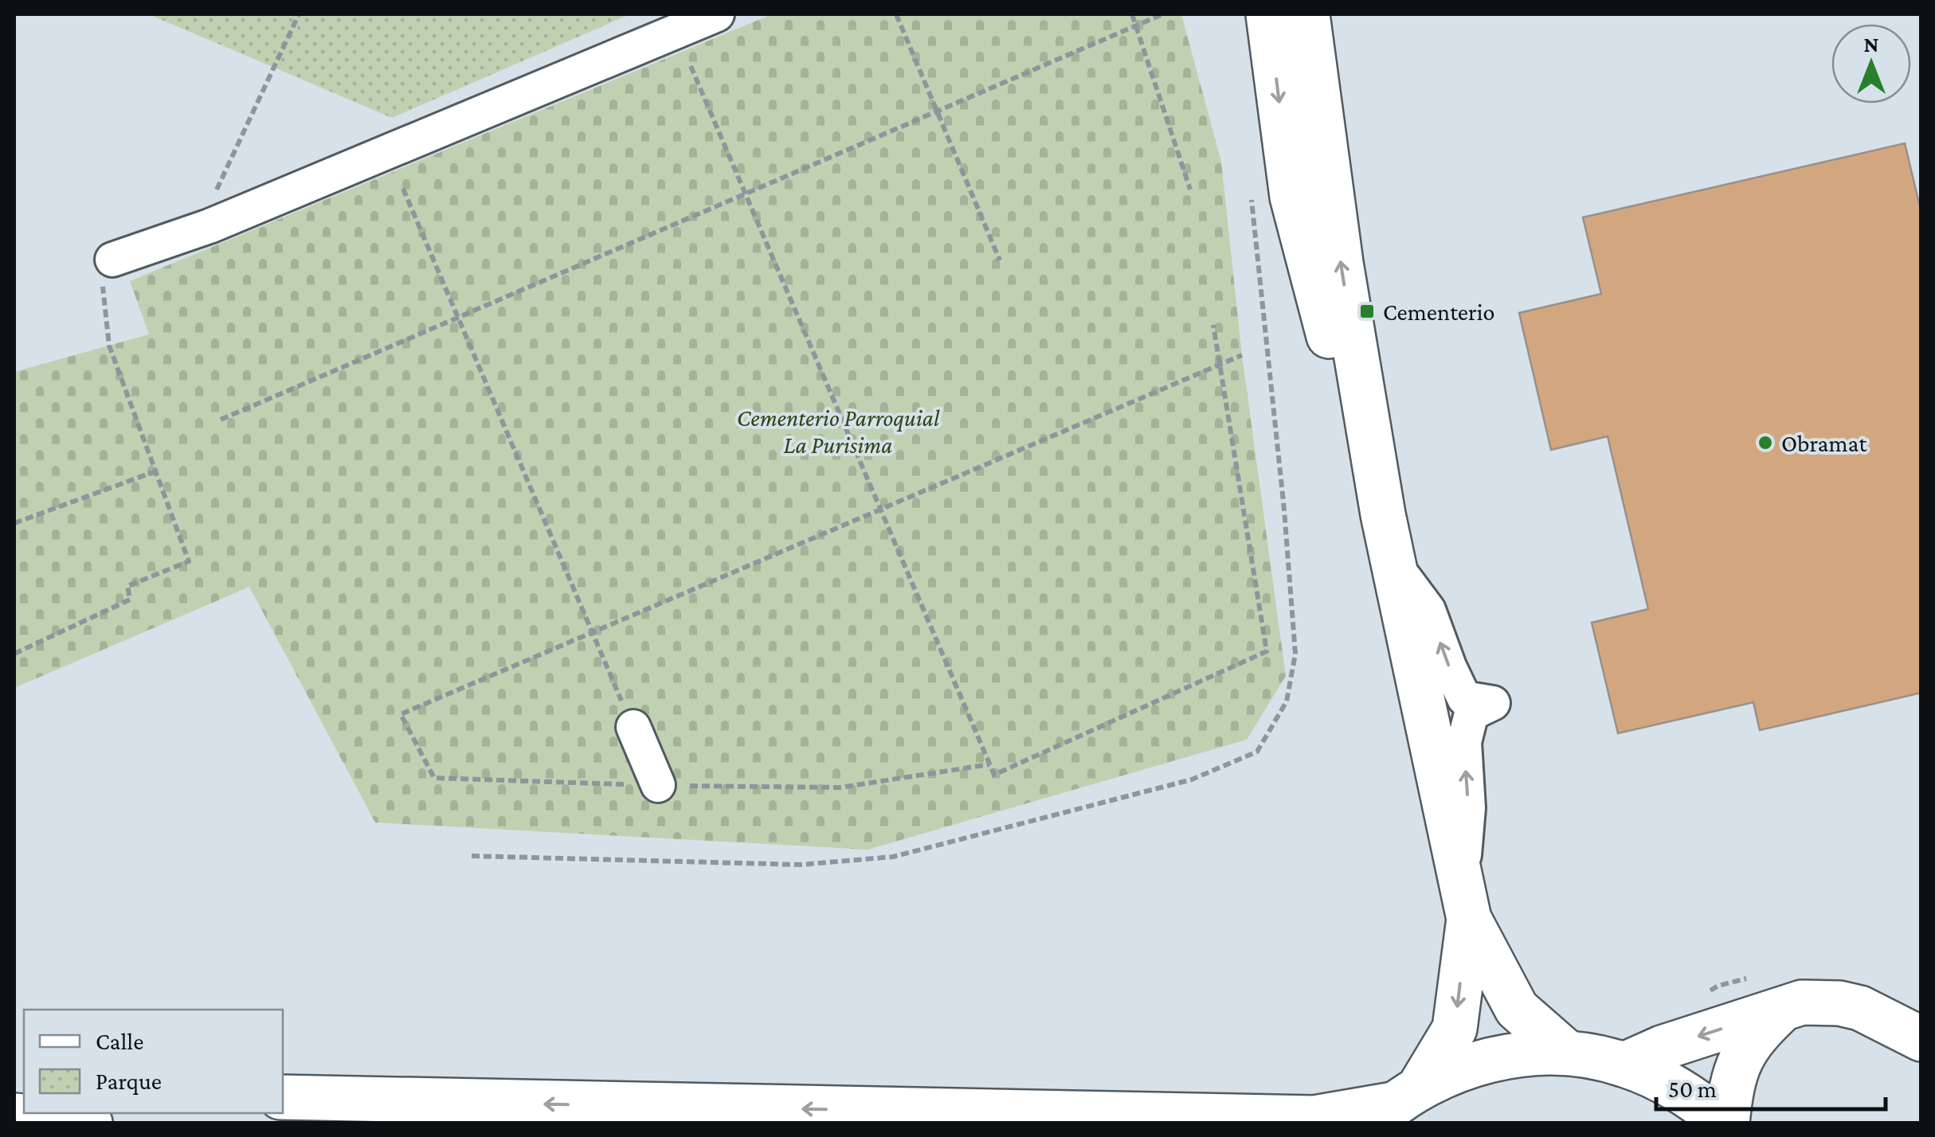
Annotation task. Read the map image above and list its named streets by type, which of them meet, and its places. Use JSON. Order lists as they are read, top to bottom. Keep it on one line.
{"parks":["Cementerio Parroquial La Purisima"],"places":{"transit":["Cementerio"],"other":["Obramat"]},"legend":["Calle","Parque"],"scale_bar":"50 m","north":"top"}
